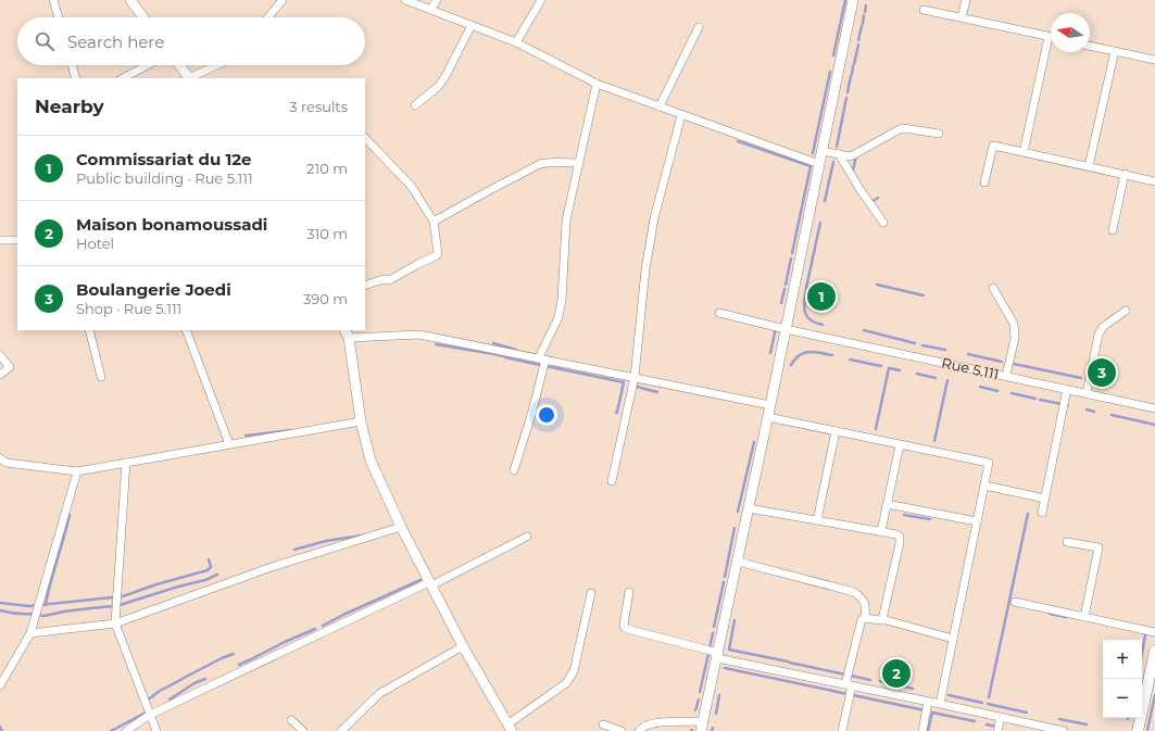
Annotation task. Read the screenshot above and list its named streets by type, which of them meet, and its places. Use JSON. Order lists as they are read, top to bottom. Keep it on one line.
{"streets":{"street":["Rue 5.111"]},"north":"left","page":{"search":"Search here","heading":["Nearby","3 results"],"list":[{"mark":"1","name":"Commissariat du 12e","note":"Public building · Rue 5.111","value":"210 m"},{"mark":"2","name":"Maison bonamoussadi","note":"Hotel","value":"310 m"},{"mark":"3","name":"Boulangerie Joedi","note":"Shop · Rue 5.111","value":"390 m"}],"pins":["1","3","2"],"map_buttons":["+","−"]}}
